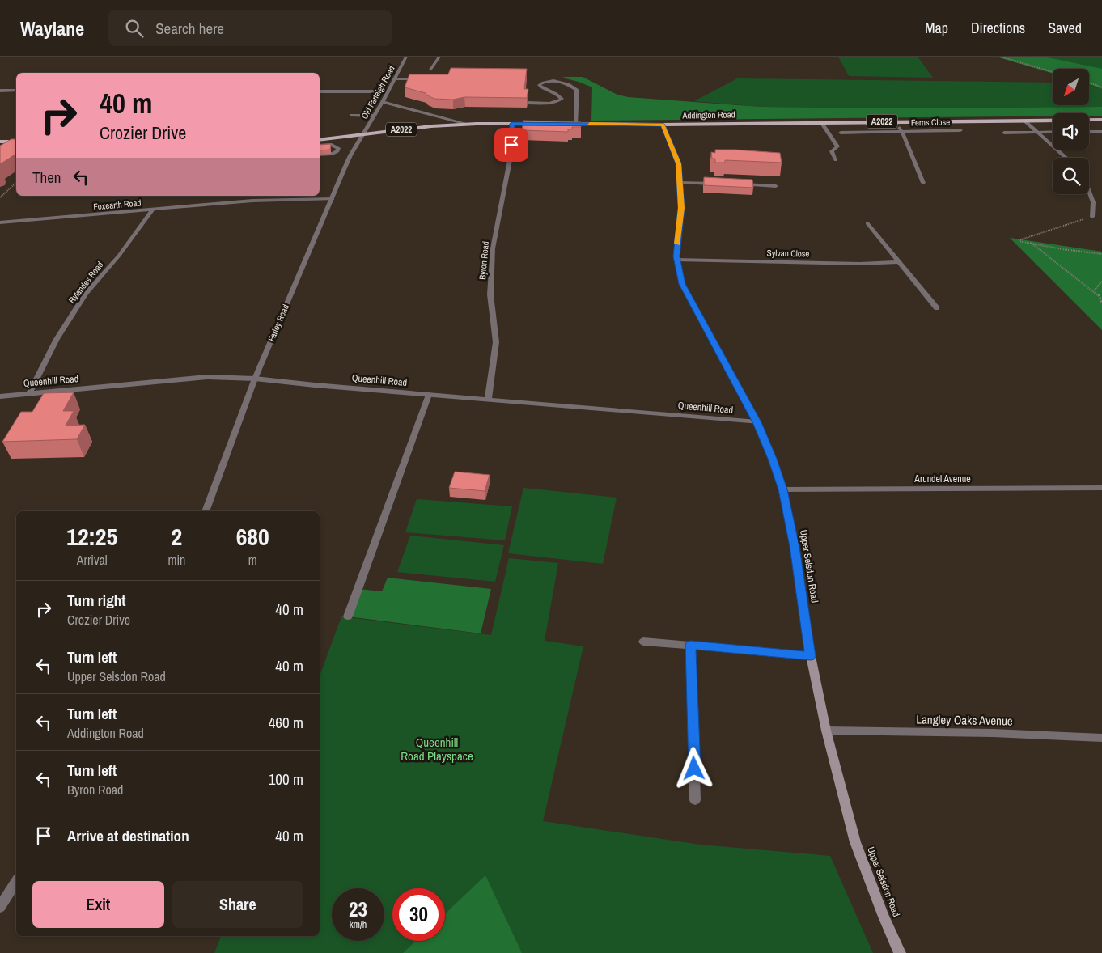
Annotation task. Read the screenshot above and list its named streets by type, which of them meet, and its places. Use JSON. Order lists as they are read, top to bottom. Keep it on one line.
{"streets":{"main road":["Addington Road","A2022","Upper Selsdon Road"],"street":["Old Farleigh Road","Ferns Close","Foxearth Road","Sylvan Close","Byron Road","Rylandes Road","Farley Road","Queenhill Road","Arundel Avenue","Langley Oaks Avenue"]},"crossings":[["Old Farleigh Road","A2022"],["Old Farleigh Road","Farley Road"],["Addington Road","Ferns Close"],["Addington Road","Upper Selsdon Road"],["A2022","Byron Road"],["A2022","Farley Road"],["Foxearth Road","Rylandes Road"],["Foxearth Road","Farley Road"],["Sylvan Close","Upper Selsdon Road"],["Byron Road","Queenhill Road"],["Rylandes Road","Queenhill Road"],["Farley Road","Queenhill Road"],["Queenhill Road","Upper Selsdon Road"],["Arundel Avenue","Upper Selsdon Road"],["Upper Selsdon Road","Langley Oaks Avenue"]],"parks":["Queenhill Road Playspace"],"north":"bottom left","page":{"header":"Waylane","search":"Search here","nav":["Map","Directions","Saved"],"turn":["40 m","Crozier Drive"],"then":"Then","eta":["12:25","Arrival","2","min","680","m"],"list":[{"name":"Turn right","note":"Crozier Drive","value":"40 m"},{"name":"Turn left","note":"Upper Selsdon Road","value":"40 m"},{"name":"Turn left","note":"Addington Road","value":"460 m"},{"name":"Turn left","note":"Byron Road","value":"100 m"},{"name":"Arrive at destination","value":"40 m"}],"buttons":["Exit","Share"],"speed":"23 km/h","limit":"30"}}
